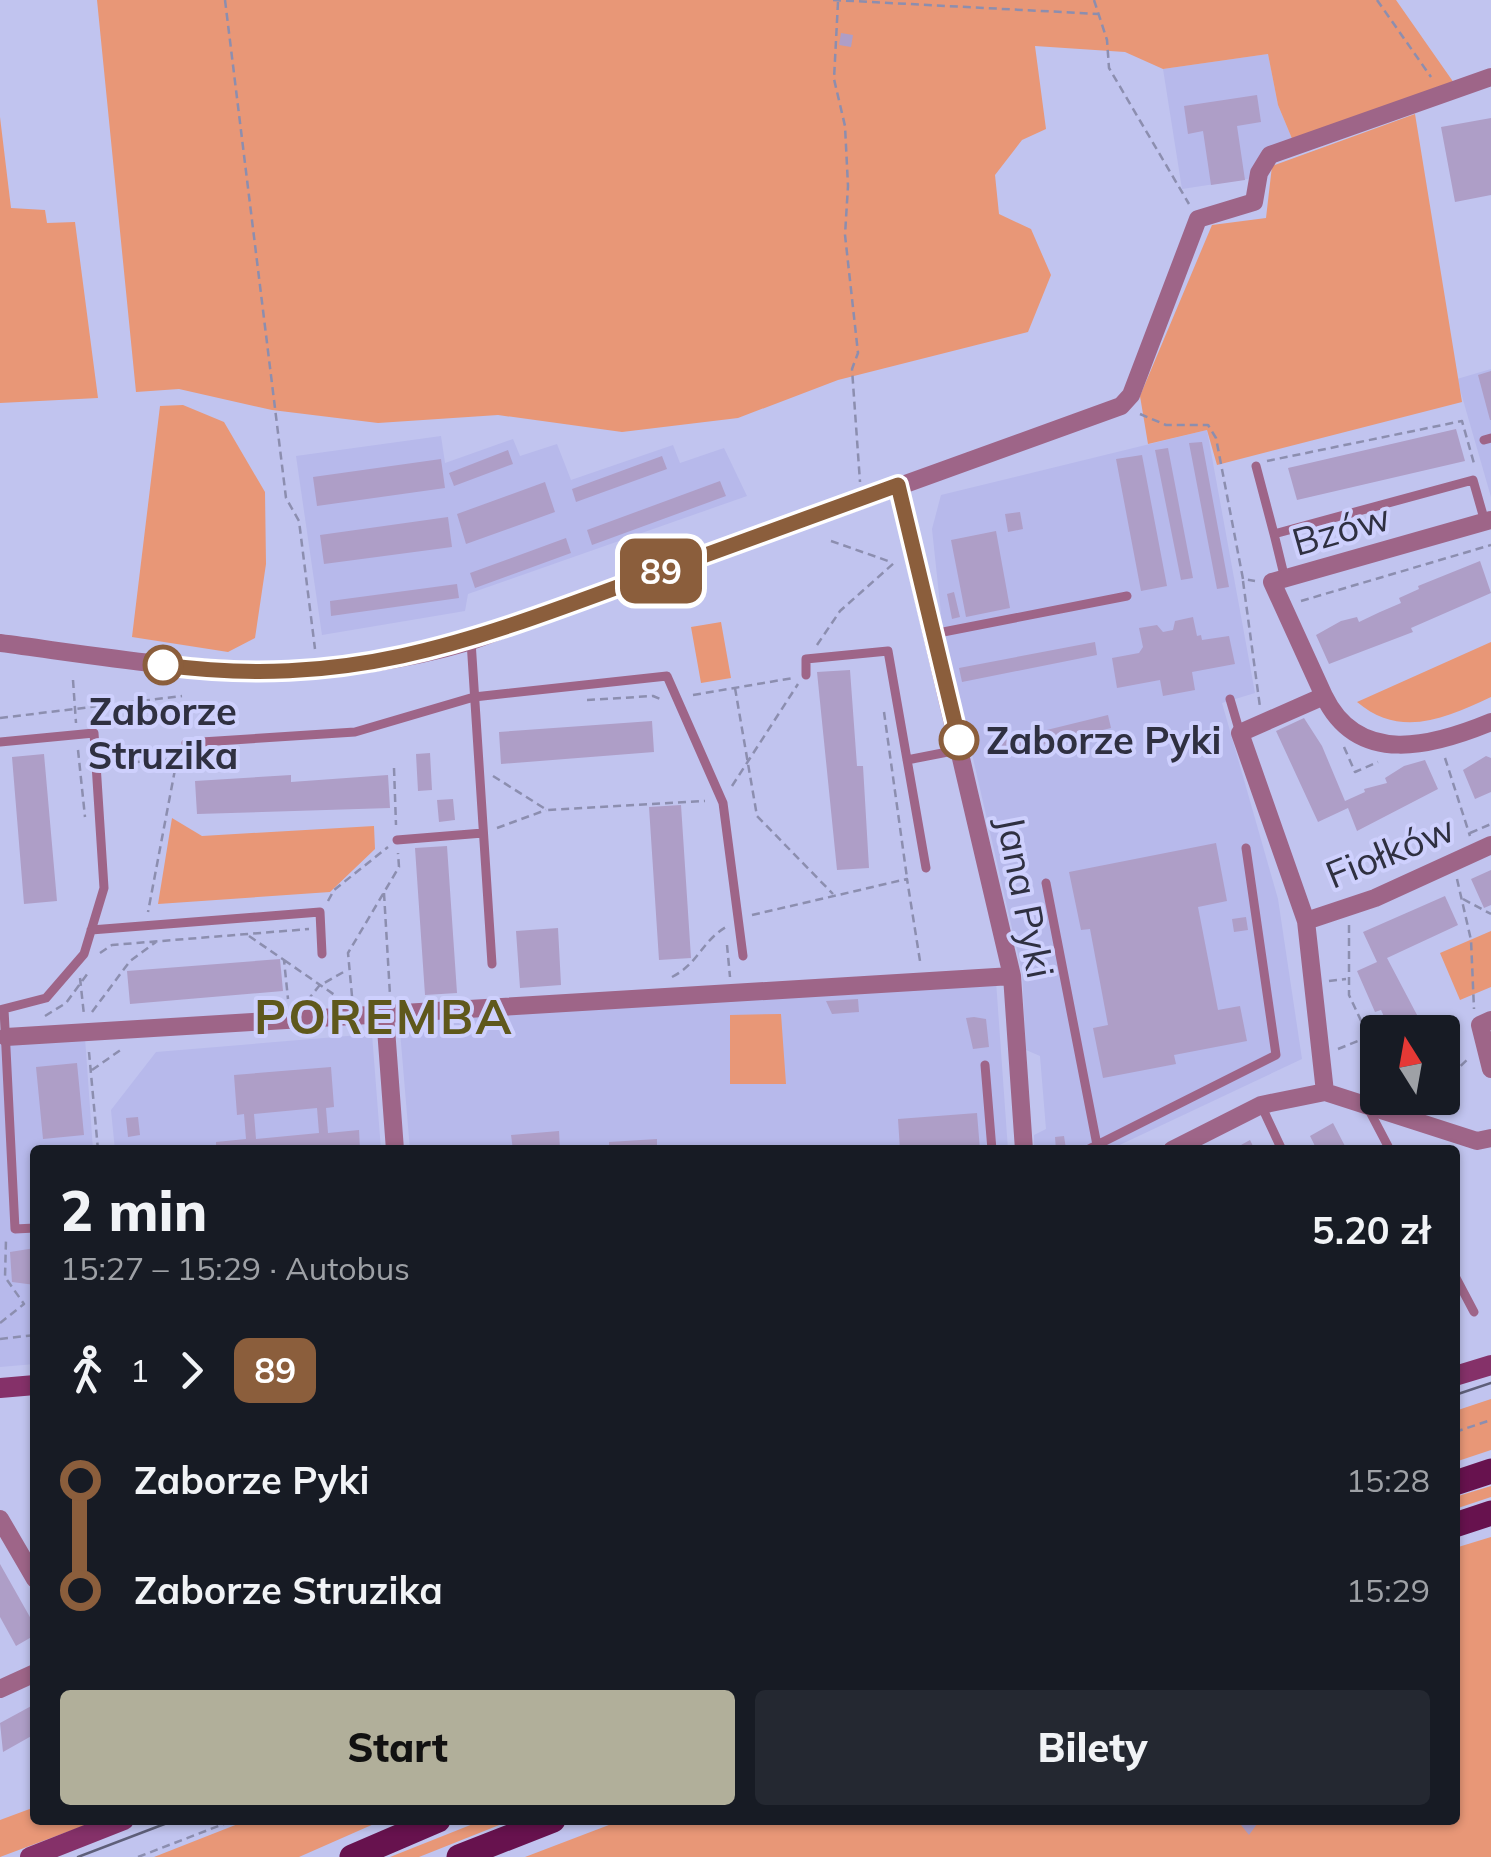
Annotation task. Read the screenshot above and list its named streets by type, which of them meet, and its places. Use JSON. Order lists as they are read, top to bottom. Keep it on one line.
{"streets":{"street":["Bzów","Fiołków","Jana Pyki"]},"districts":["POREMBA"],"places":["Zaborze Struzika","Zaborze Pyki"],"lines":["bus line 89"],"north":"top","page":{"on_map":"89","heading":["2 min","15:27 – 15:29 · Autobus","5.20 zł"],"legs":["1","89"],"list":[{"name":"Zaborze Pyki","value":"15:28"},{"name":"Zaborze Struzika","value":"15:29"}],"buttons":["Start","Bilety"]}}
